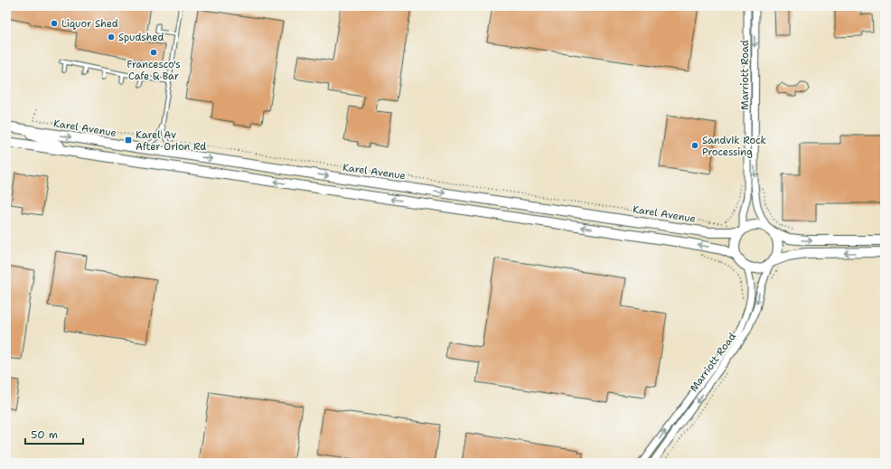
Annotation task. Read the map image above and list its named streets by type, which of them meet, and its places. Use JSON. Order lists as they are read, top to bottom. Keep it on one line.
{"streets":{"main road":["Karel Avenue"],"street":["Marriott Road"]},"crossings":[["Marriott Road","Karel Avenue"]],"places":{"other":["Liquor Shed","Spudshed","Francesco's Cafe & Bar","Sandvik Rock Processing"],"transit":["Karel Av After Orion Rd"]},"scale_bar":"50 m"}
